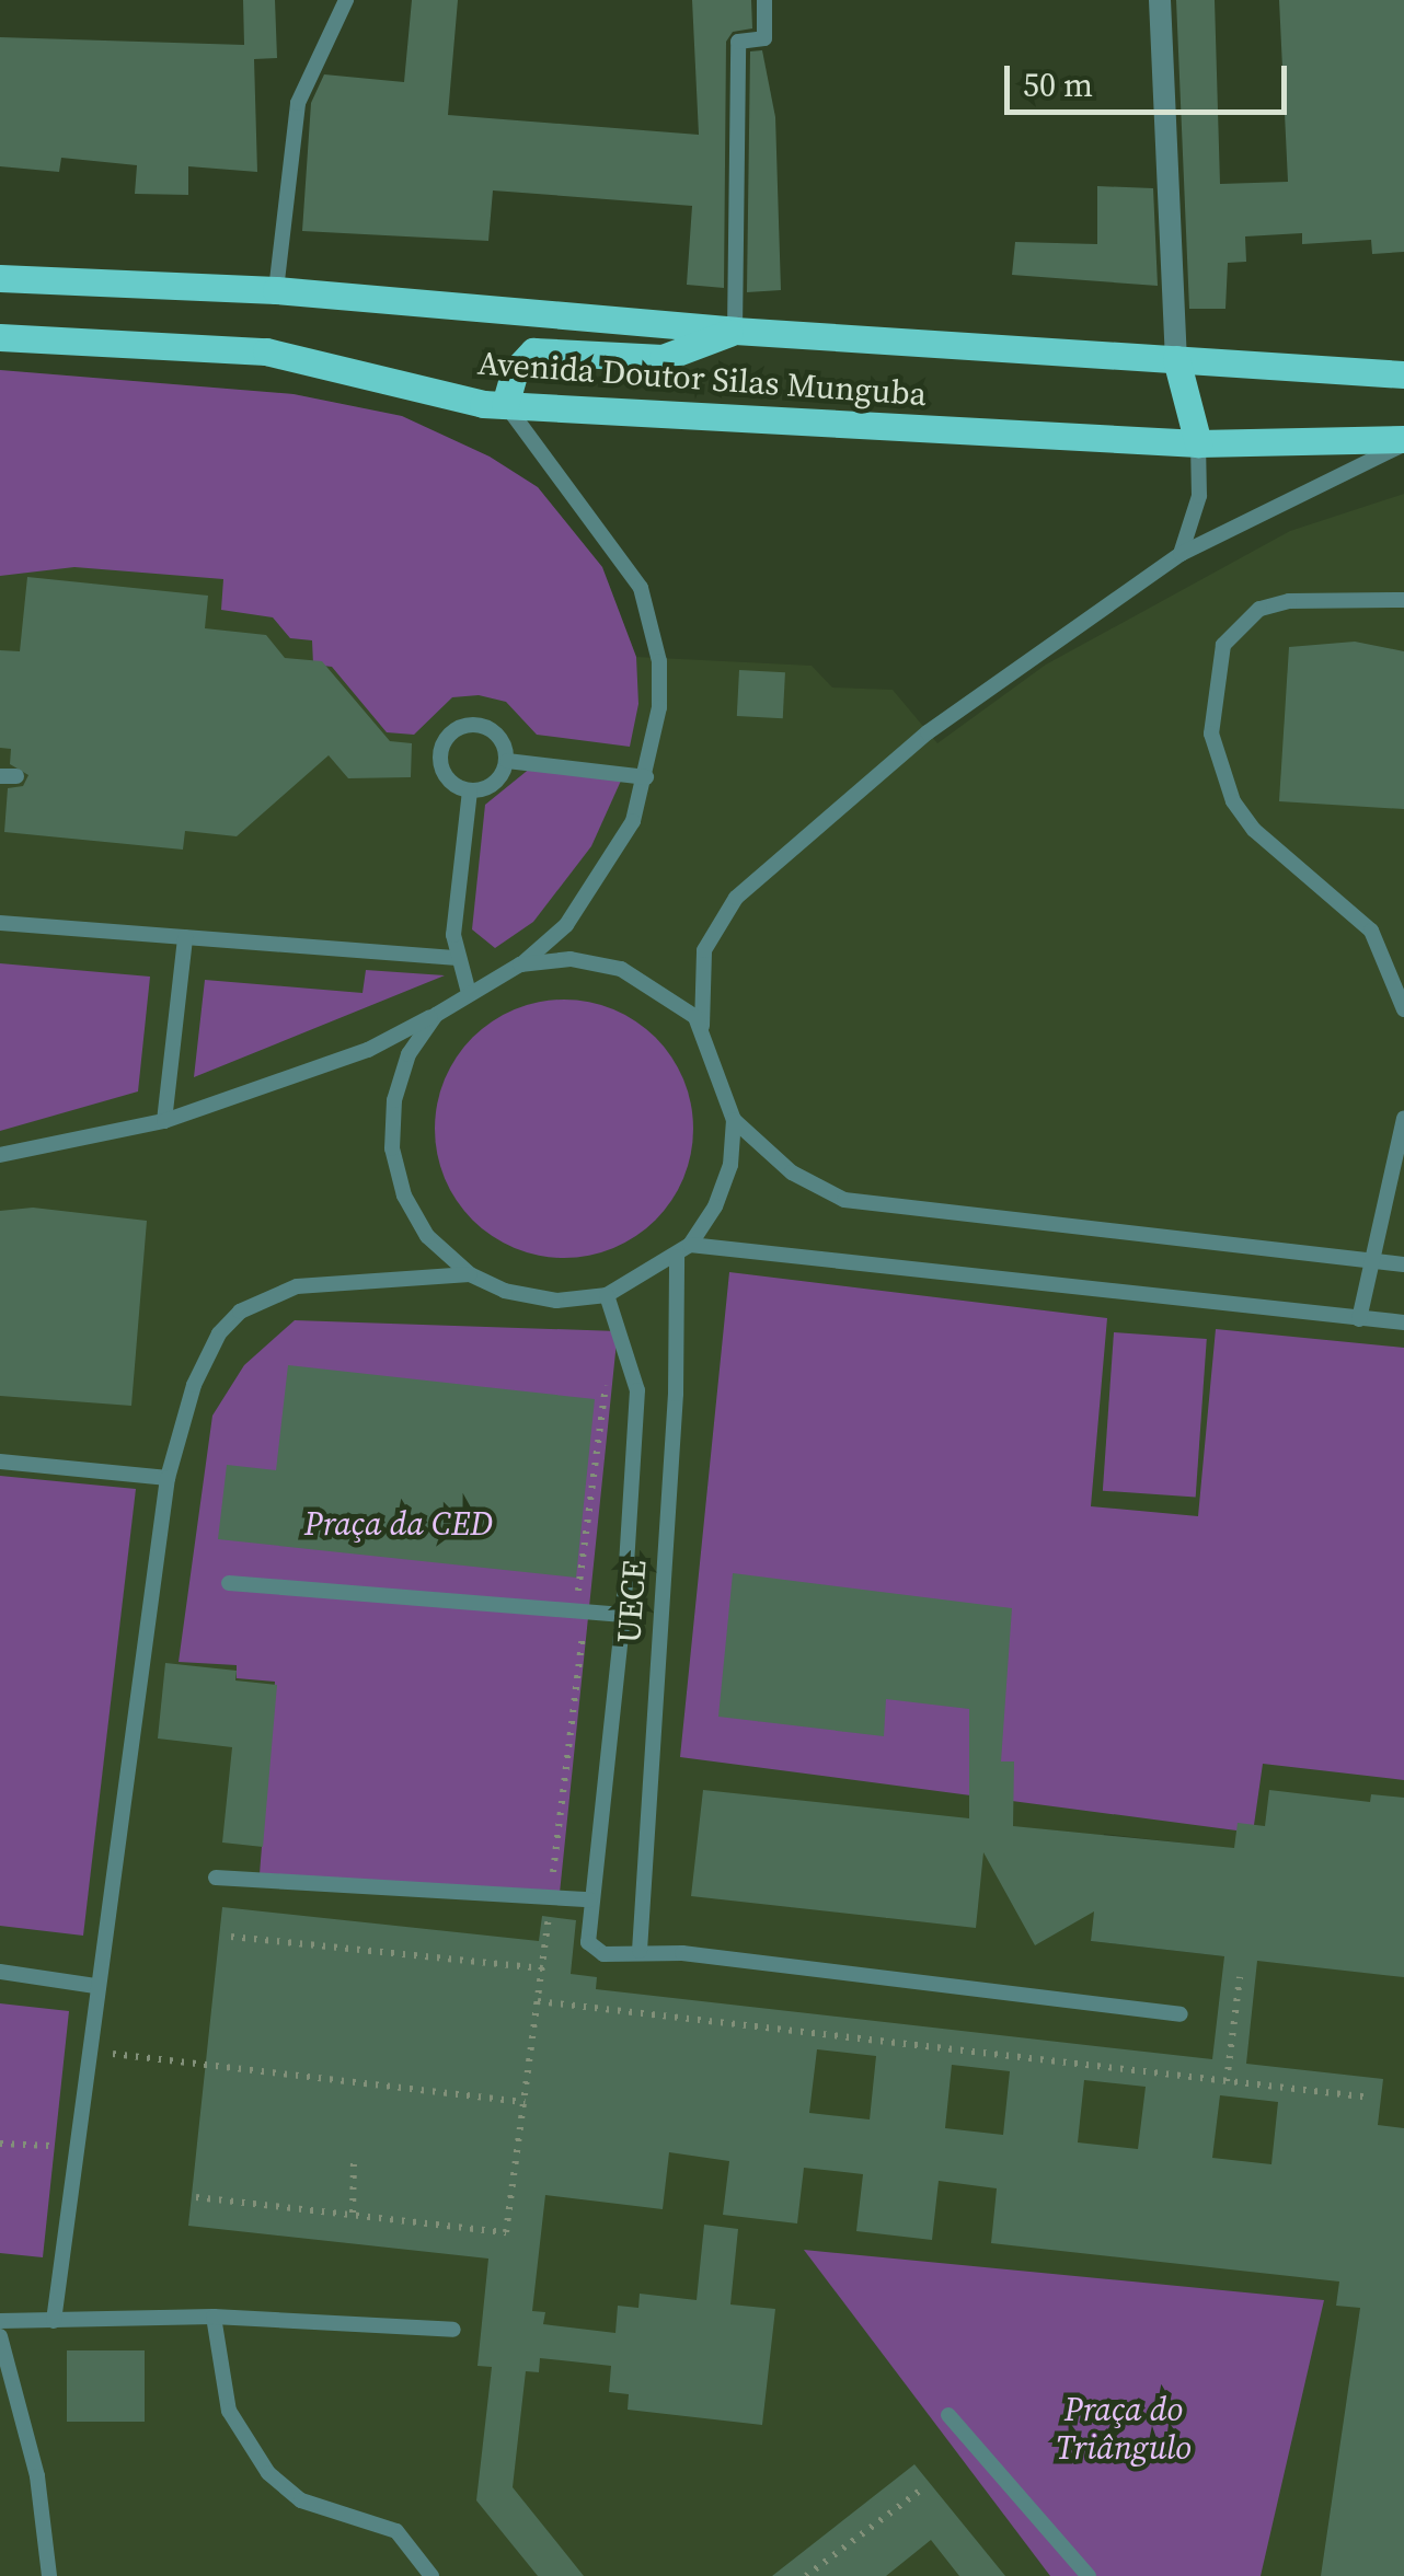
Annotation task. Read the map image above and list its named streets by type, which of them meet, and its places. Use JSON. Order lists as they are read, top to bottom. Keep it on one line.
{"streets":{"main road":["Avenida Doutor Silas Munguba"],"lane":["UECE"]},"parks":["Praça da CED","Praça do Triângulo"],"scale_bar":"50 m"}
